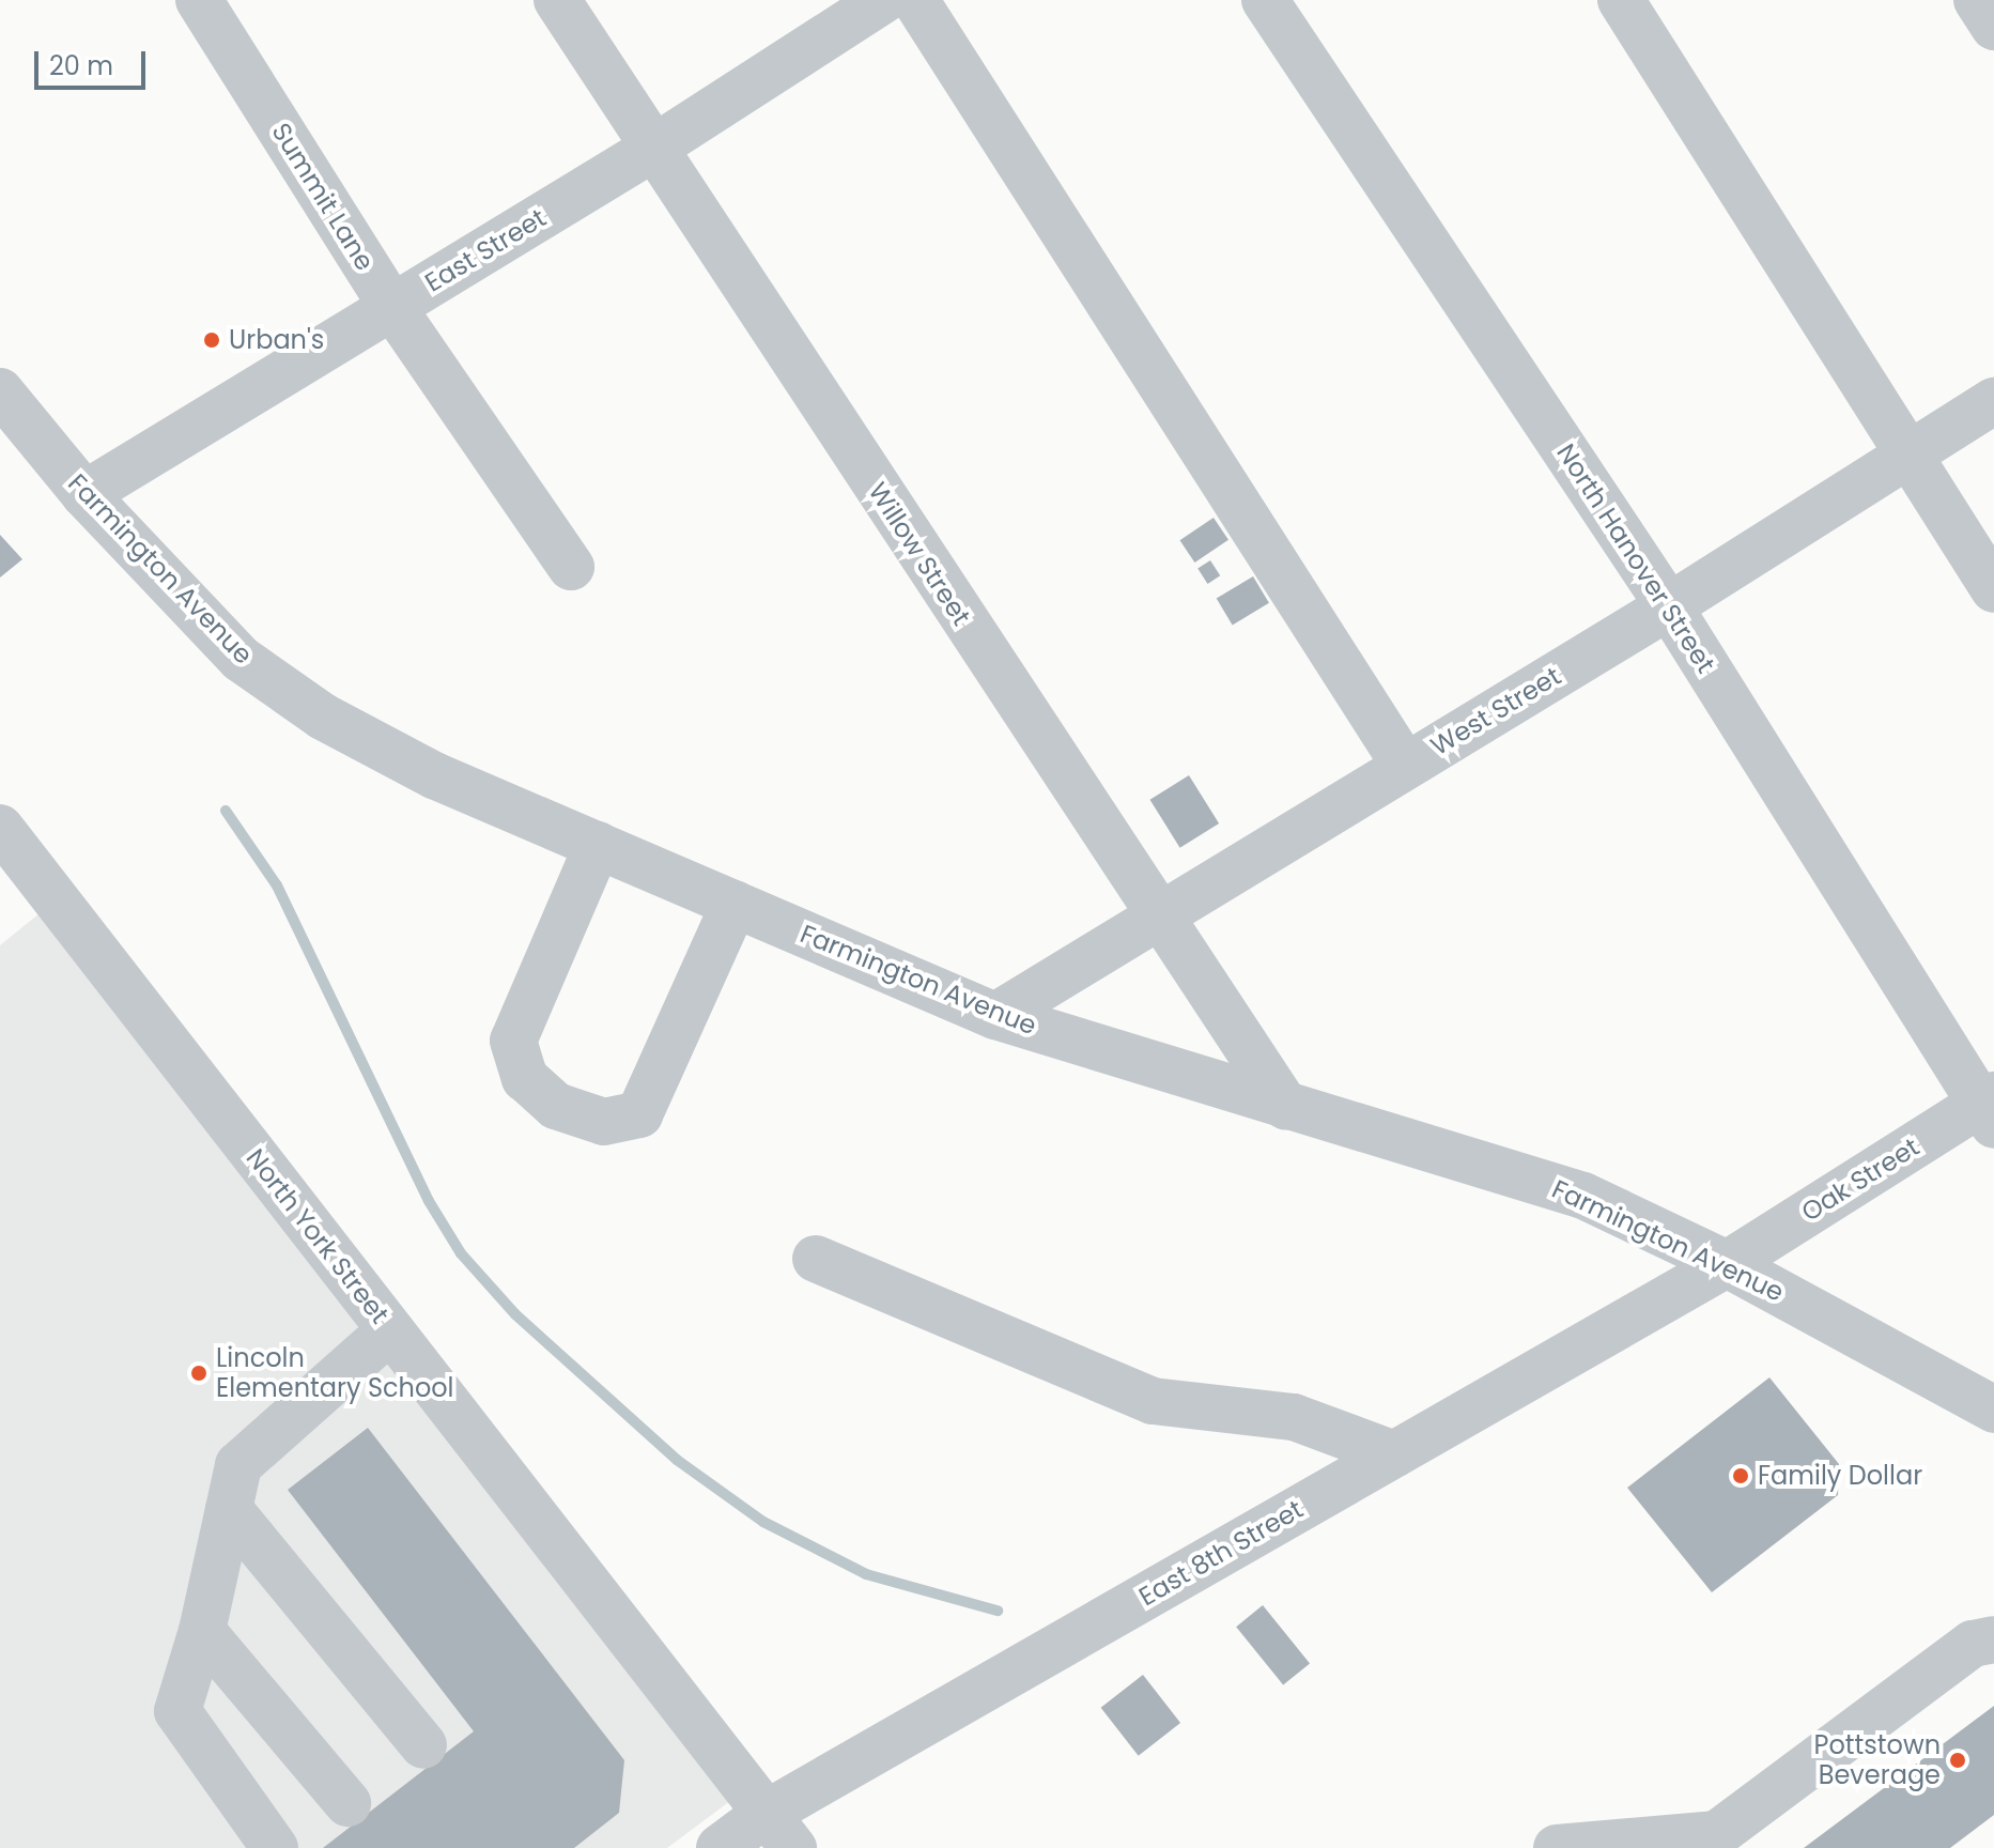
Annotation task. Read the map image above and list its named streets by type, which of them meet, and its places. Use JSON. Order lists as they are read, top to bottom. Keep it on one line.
{"streets":{"street":["Summit Lane","East Street","Willow Street","North Hanover Street","Farmington Avenue","West Street","Oak Street","North York Street","East 8th Street"]},"crossings":[["Summit Lane","East Street"],["East Street","Willow Street"],["East Street","Farmington Avenue"],["Willow Street","Farmington Avenue"],["Willow Street","West Street"],["North Hanover Street","West Street"],["North Hanover Street","Oak Street"],["Farmington Avenue","West Street"],["Farmington Avenue","Oak Street"],["Farmington Avenue","East 8th Street"],["Oak Street","East 8th Street"],["North York Street","East 8th Street"]],"places":["Urban's","Lincoln Elementary School","Family Dollar","Pottstown Beverage"],"scale_bar":"20 m"}
